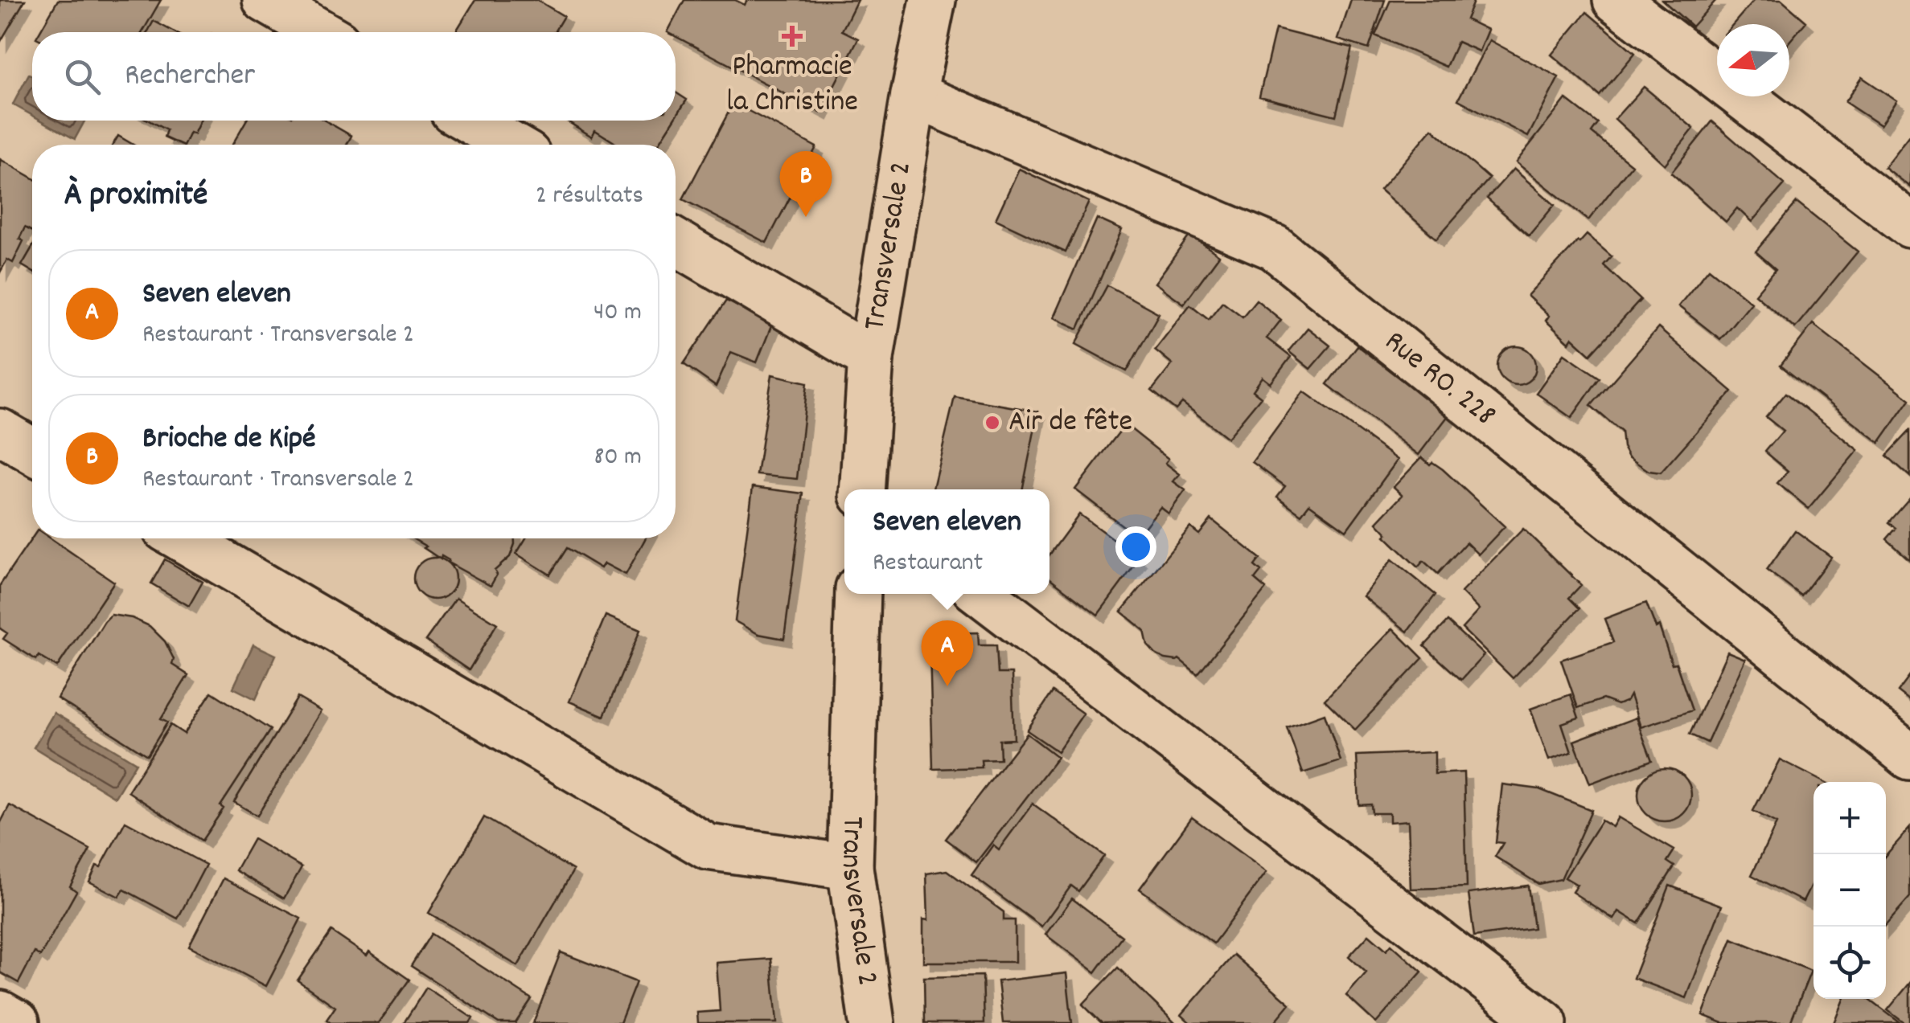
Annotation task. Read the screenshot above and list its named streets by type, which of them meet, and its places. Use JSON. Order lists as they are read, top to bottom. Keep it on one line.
{"streets":{"street":["Transversale 2","Rue RO. 228"]},"crossings":[["Transversale 2","Rue RO. 228"]],"places":{"health":["Pharmacie la Christine"],"other":["Air de fête"]},"north":"left","page":{"search":"Rechercher","heading":["À proximité","2 résultats"],"pins":["B","A"],"list":[{"mark":"A","name":"Seven eleven","note":"Restaurant · Transversale 2","value":"40 m"},{"mark":"B","name":"Brioche de Kipé","note":"Restaurant · Transversale 2","value":"80 m"}],"popup":["Seven eleven","Restaurant"],"map_buttons":["+","−"]}}
